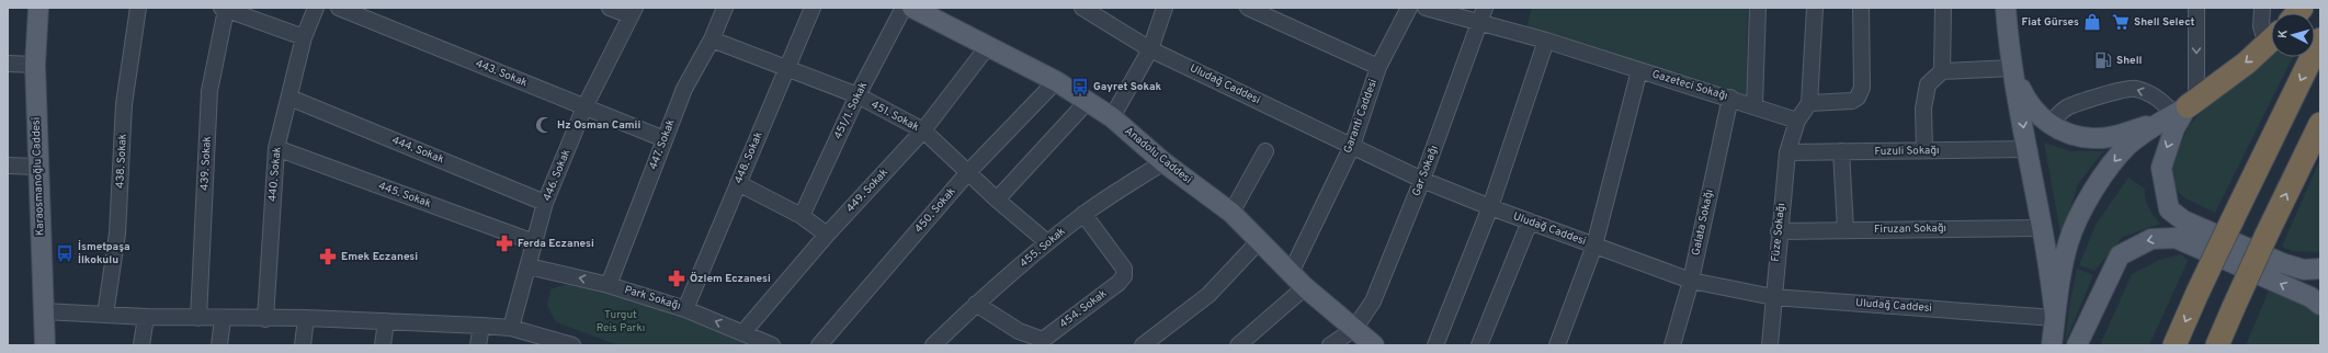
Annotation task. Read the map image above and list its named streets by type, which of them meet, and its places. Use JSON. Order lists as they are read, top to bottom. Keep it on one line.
{"streets":{"main road":["Anadolu Caddesi","Karaosmanoğlu Caddesi"],"street":["443. Sokak","Uludağ Caddesi","Gazeteci Sokağı","451/1. Sokak","451. Sokak","Garanti Caddesi","447. Sokak","444. Sokak","Fuzuli Sokağı","448. Sokak","438. Sokak","439. Sokak","Gar Sokağı","440. Sokak","446. Sokak","449. Sokak","445. Sokak","450. Sokak","Galata Sokağı","Firuzan Sokağı","Füze Sokağı","455. Sokak","Park Sokağı","454. Sokak"]},"crossings":[["443. Sokak","447. Sokak"],["443. Sokak","446. Sokak"],["Uludağ Caddesi","Garanti Caddesi"],["Uludağ Caddesi","Gar Sokağı"],["Uludağ Caddesi","Galata Sokağı"],["Uludağ Caddesi","Füze Sokağı"],["Gazeteci Sokağı","Gar Sokağı"],["Gazeteci Sokağı","Galata Sokağı"],["Gazeteci Sokağı","Füze Sokağı"],["451/1. Sokak","451. Sokak"],["451. Sokak","447. Sokak"],["451. Sokak","448. Sokak"],["451. Sokak","449. Sokak"],["451. Sokak","450. Sokak"],["451. Sokak","455. Sokak"],["Garanti Caddesi","Anadolu Caddesi"],["447. Sokak","Park Sokağı"],["444. Sokak","440. Sokak"],["444. Sokak","446. Sokak"],["Fuzuli Sokağı","Füze Sokağı"],["Anadolu Caddesi","Gar Sokağı"],["Anadolu Caddesi","449. Sokak"],["Anadolu Caddesi","450. Sokak"],["Anadolu Caddesi","455. Sokak"],["448. Sokak","Park Sokağı"],["440. Sokak","445. Sokak"],["446. Sokak","445. Sokak"],["446. Sokak","Park Sokağı"],["449. Sokak","Park Sokağı"],["Firuzan Sokağı","Füze Sokağı"],["455. Sokak","454. Sokak"]],"parks":["Turgut Reis Parkı"],"places":{"shop":["Fiat Gürses"],"supermarket":["Shell Select"],"fuel station":["Shell"],"bus stop":["Gayret Sokak","İsmetpaşa İlkokulu"],"mosque":["Hz Osman Camii"],"pharmacy":["Ferda Eczanesi","Emek Eczanesi","Özlem Eczanesi"]},"north":"left"}
